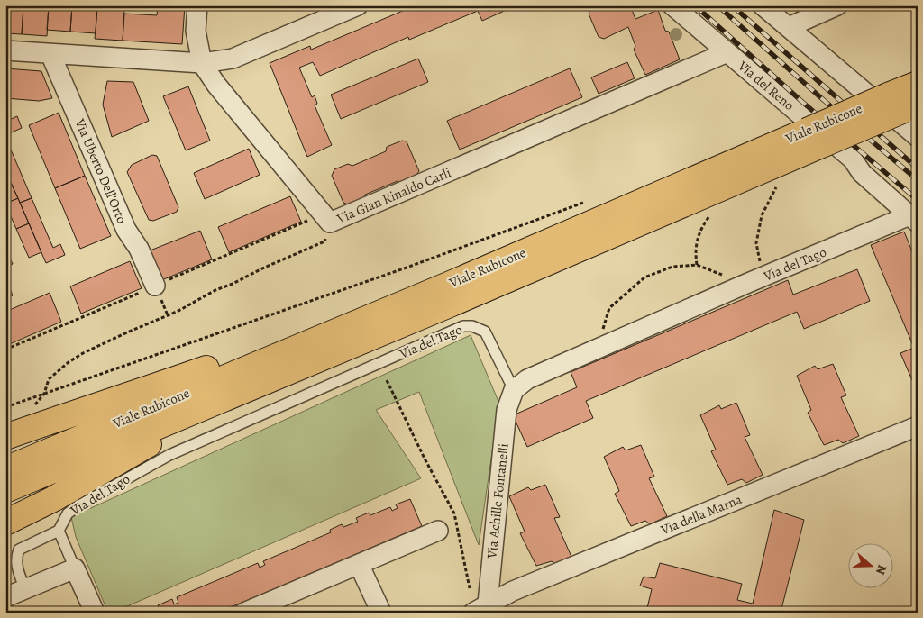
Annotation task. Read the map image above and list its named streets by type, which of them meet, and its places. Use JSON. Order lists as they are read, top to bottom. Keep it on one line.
{"streets":{"highway":["Viale Rubicone"],"street":["Via del Reno","Via Uberto Dell'Orto","Via Gian Rinaldo Carli","Via del Tago","Via Achille Fontanelli","Via della Marna"]},"crossings":[["Via del Reno","Via Gian Rinaldo Carli"],["Via del Reno","Via del Tago"],["Via del Tago","Via Achille Fontanelli"],["Via Achille Fontanelli","Via della Marna"]],"north":"right"}
